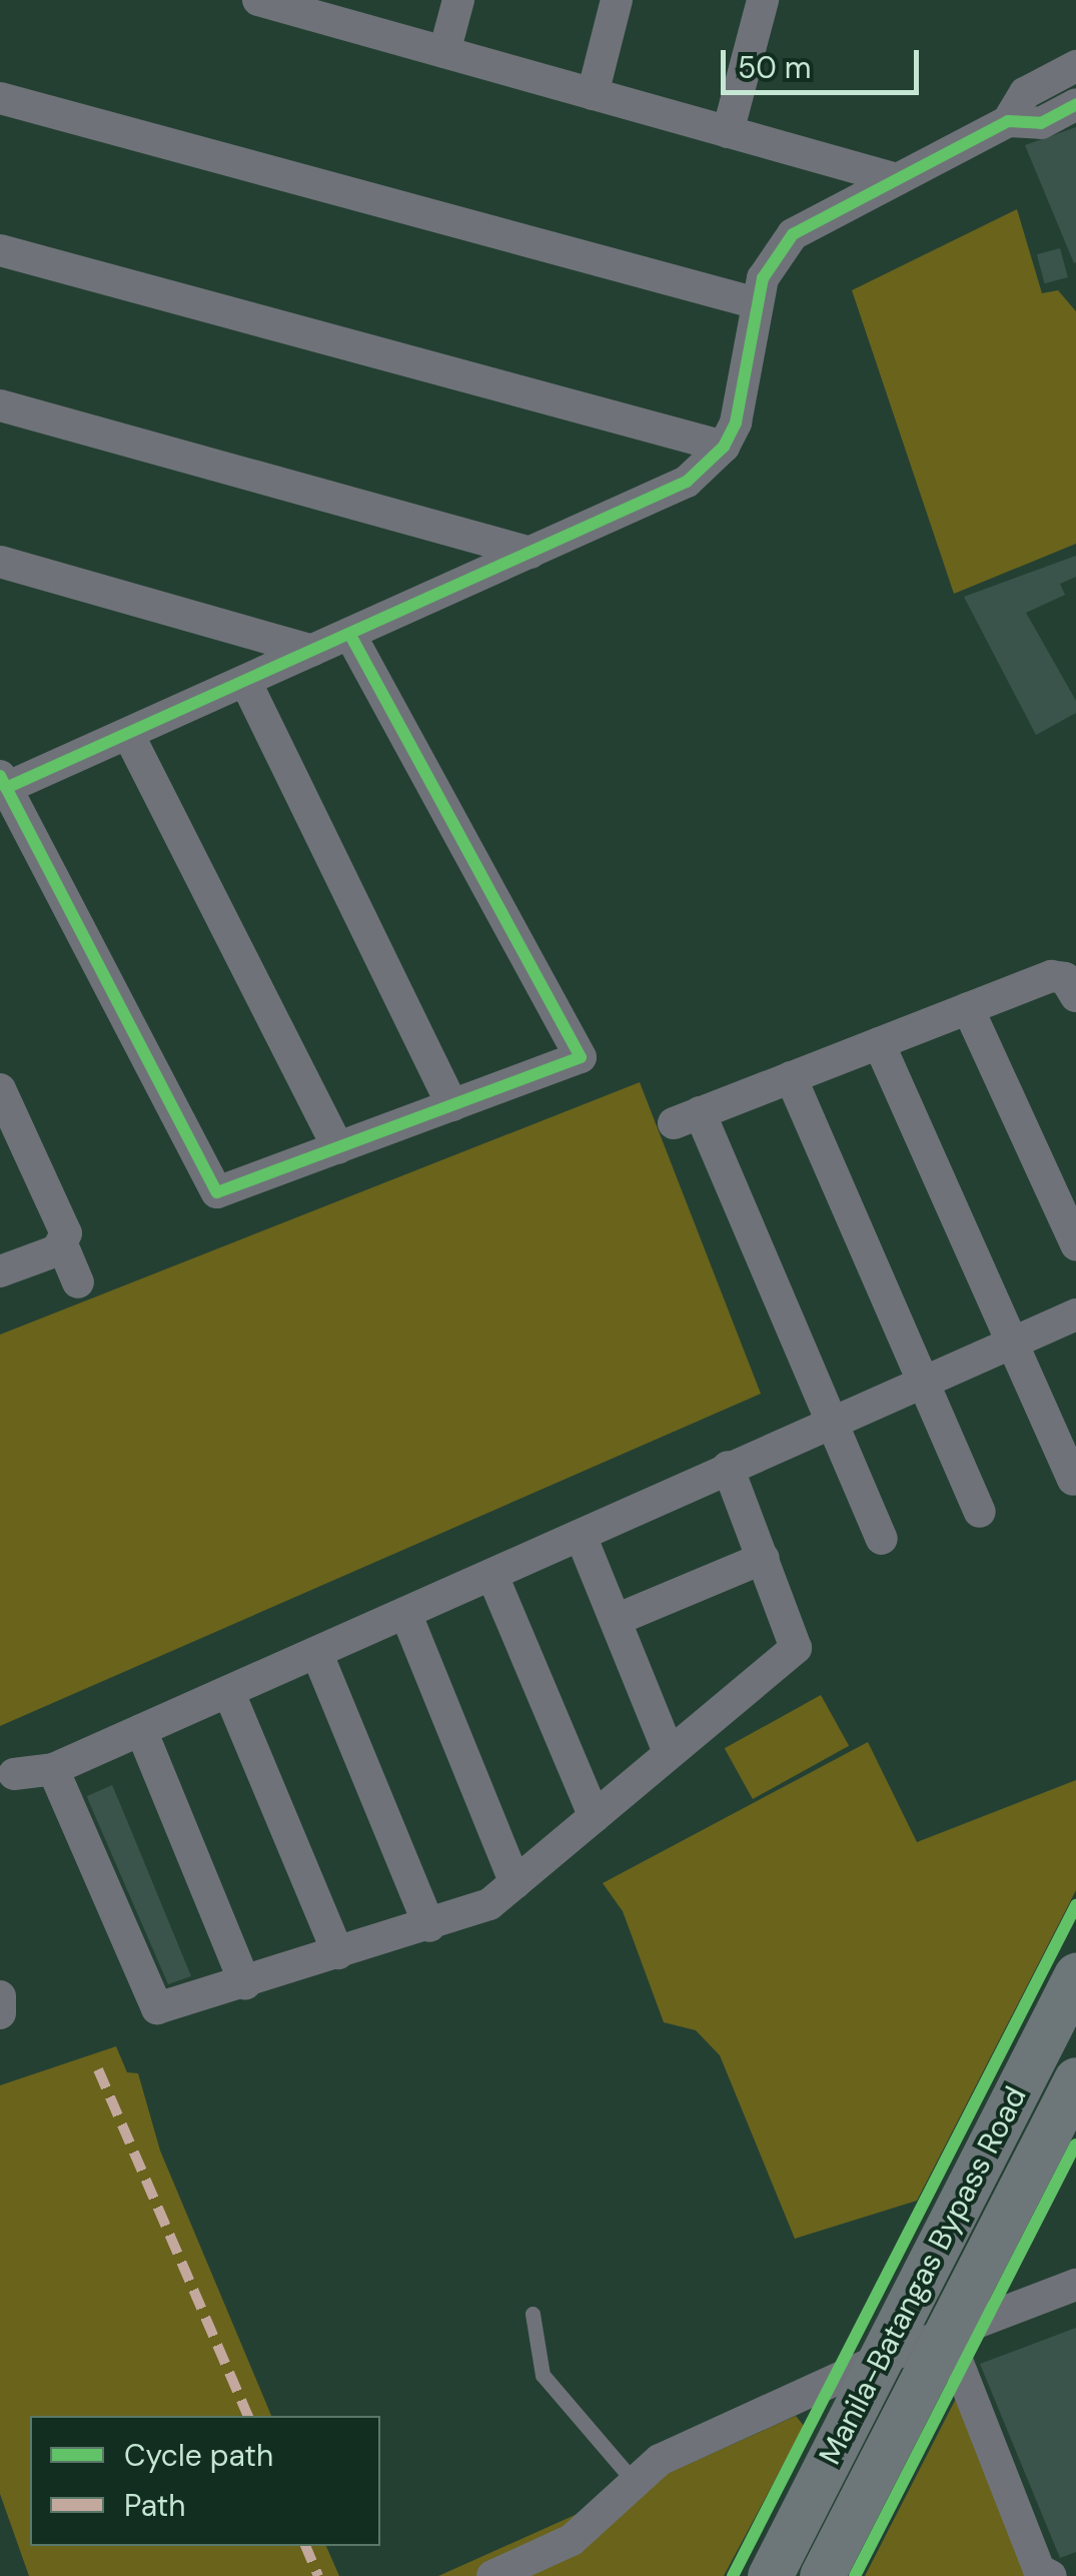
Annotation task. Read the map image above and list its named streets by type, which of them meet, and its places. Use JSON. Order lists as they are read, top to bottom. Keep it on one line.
{"streets":{"main road":["Manila-Batangas Bypass Road"]},"legend":["Cycle path","Path"],"scale_bar":"50 m"}
